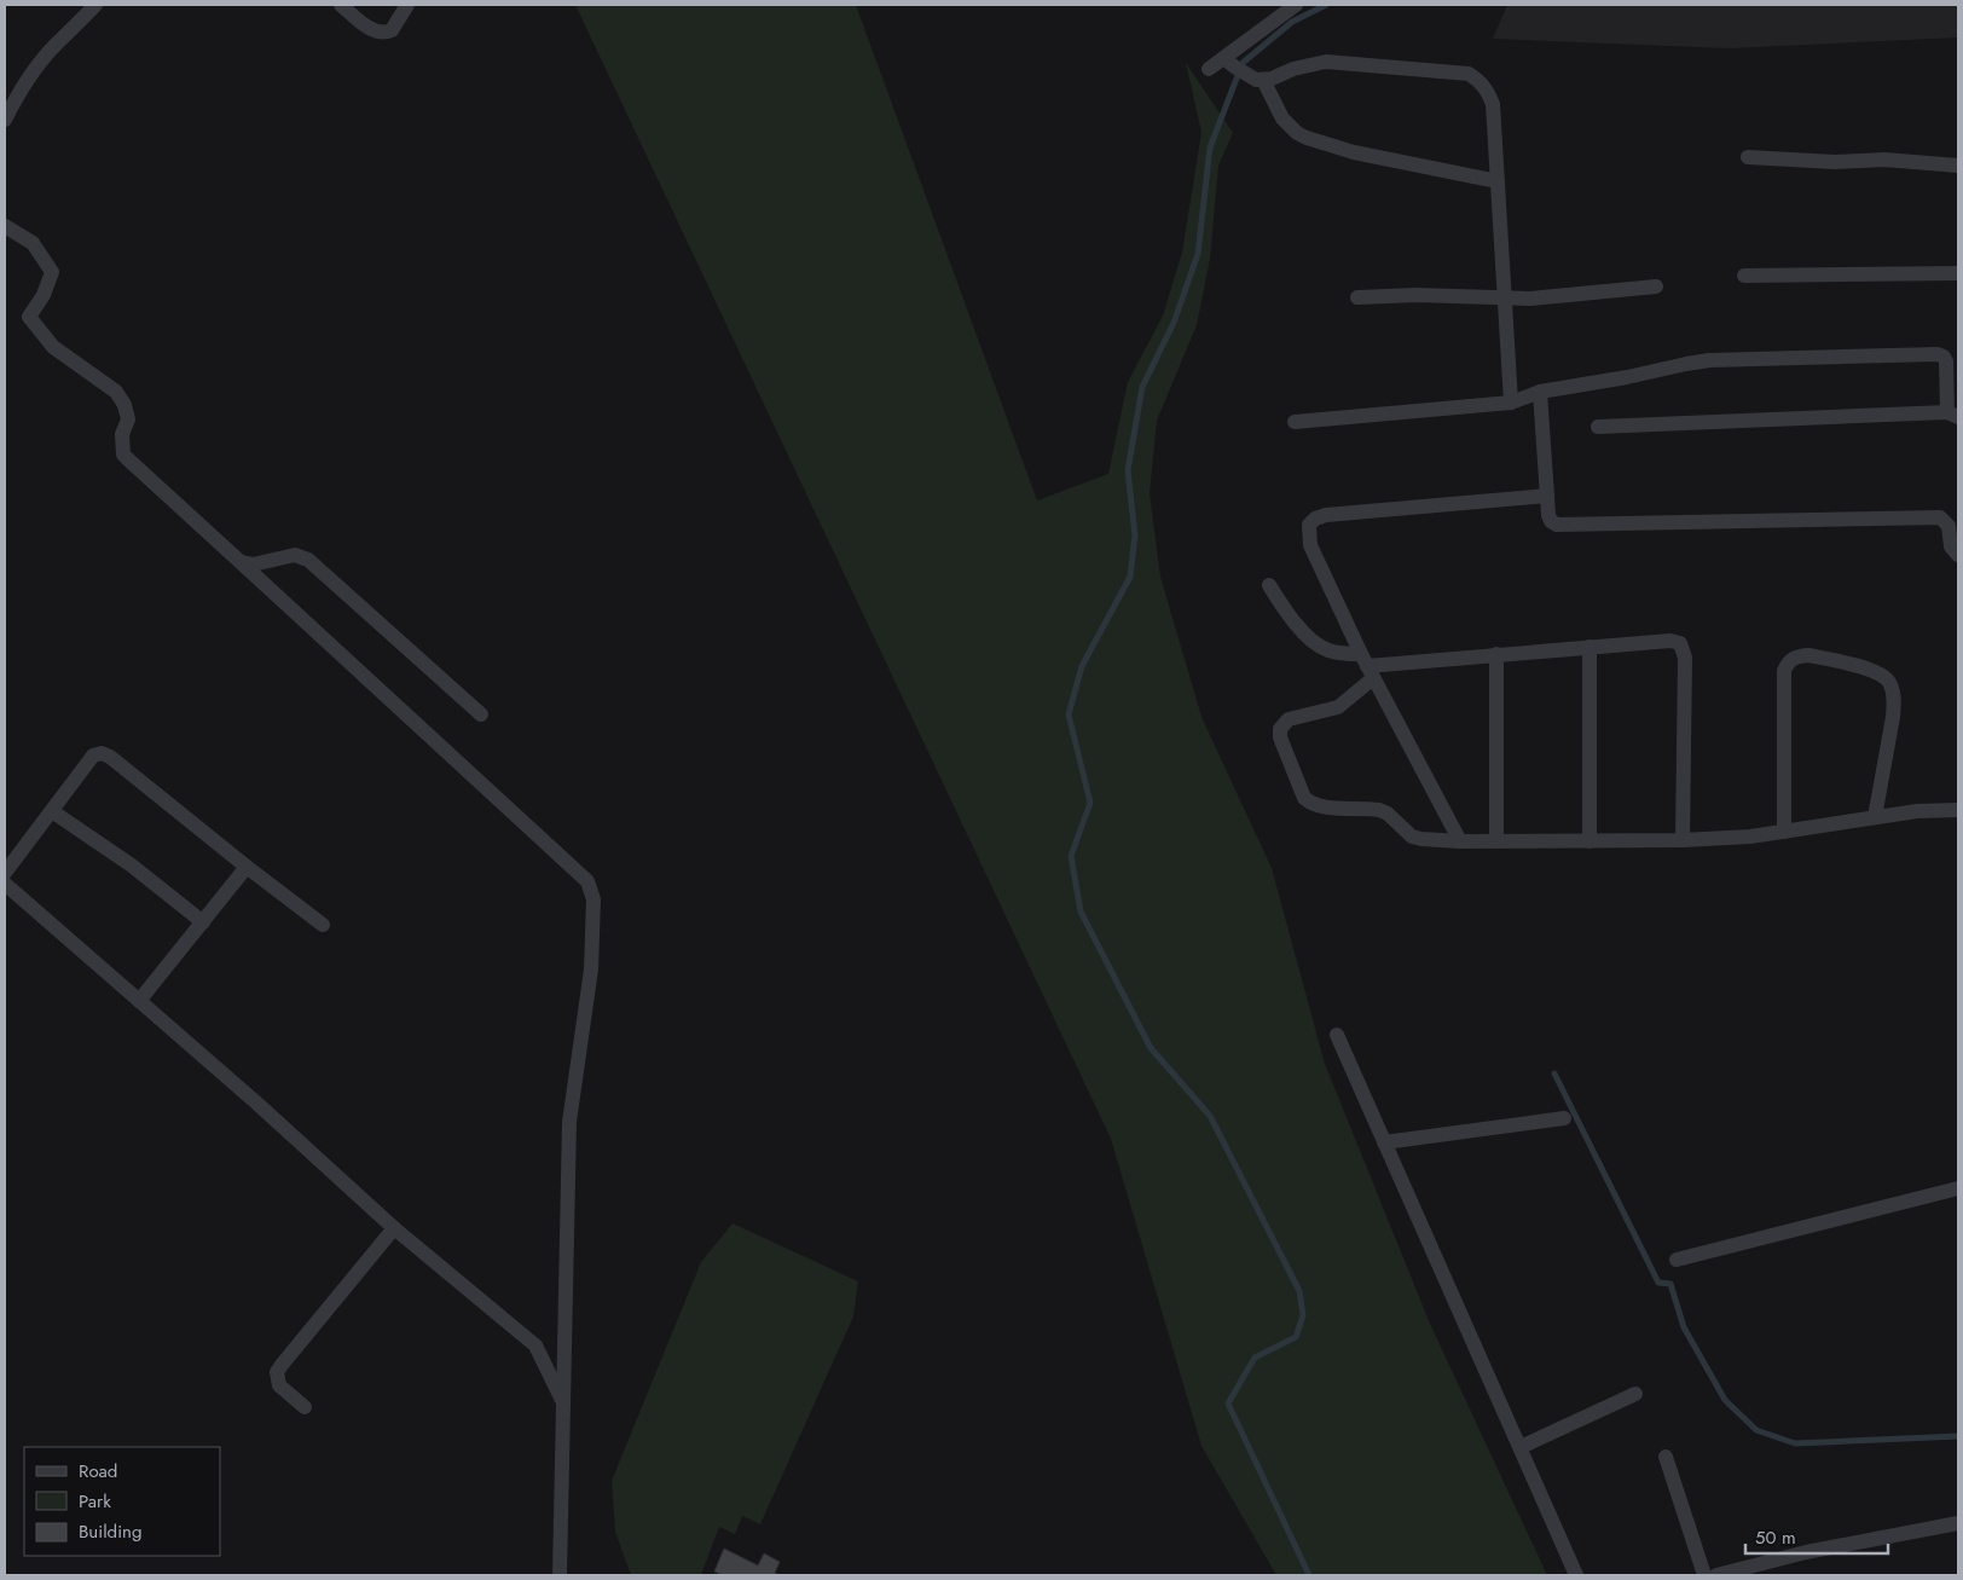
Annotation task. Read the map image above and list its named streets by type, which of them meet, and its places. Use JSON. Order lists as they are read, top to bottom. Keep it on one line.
{"legend":["Road","Park","Building"],"scale_bar":"50 m"}
